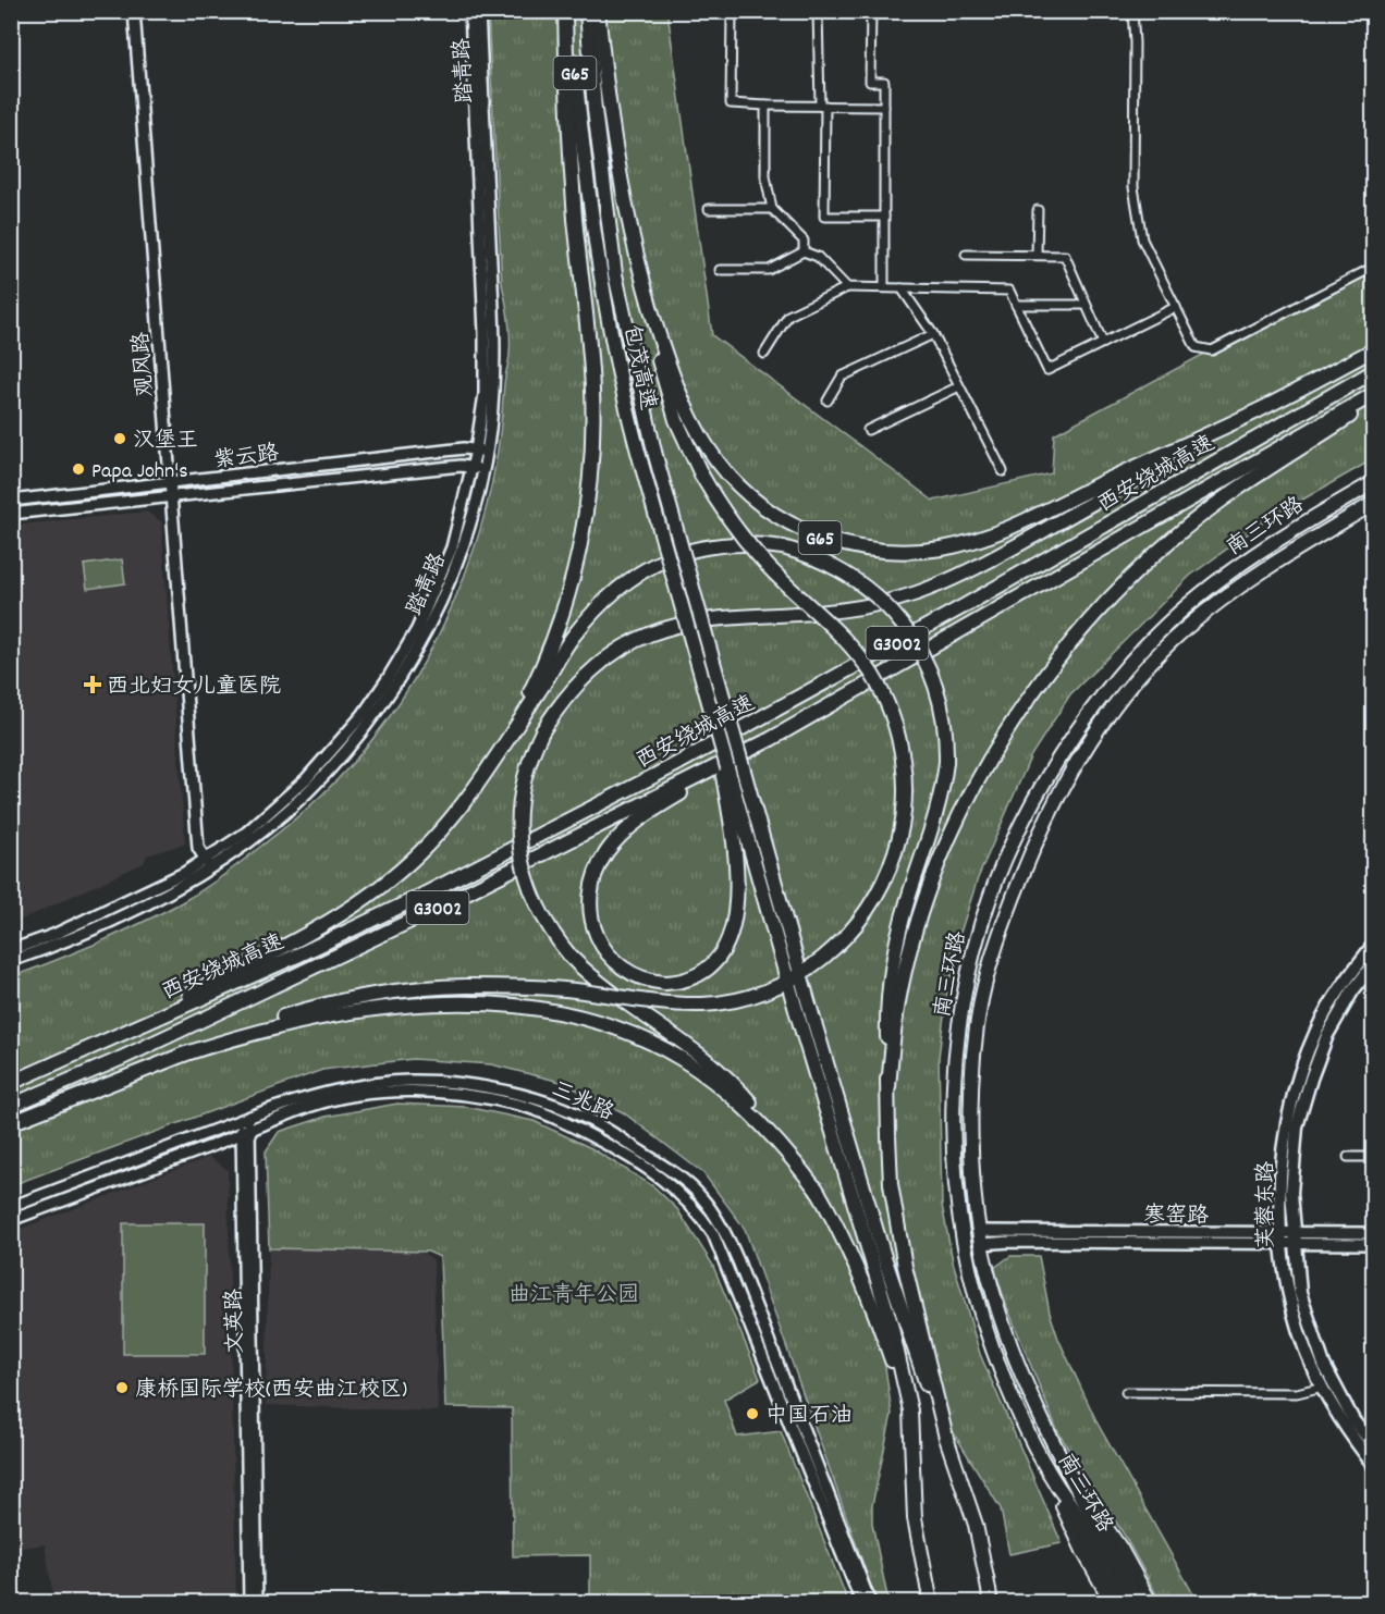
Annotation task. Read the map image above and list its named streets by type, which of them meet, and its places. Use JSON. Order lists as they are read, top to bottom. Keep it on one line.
{"streets":{"highway":["G65","包茂高速","西安绕城高速","南三环路","G3002"],"main road":["芙蓉东路"],"street":["踏青路","观风路","紫云路","三兆路","寒窑路","文英路"]},"crossings":[["踏青路","观风路"],["踏青路","紫云路"],["G65","包茂高速"],["G65","西安绕城高速"],["观风路","紫云路"],["南三环路","寒窑路"],["三兆路","文英路"],["芙蓉东路","寒窑路"]],"parks":["曲江青年公园"],"places":{"other":["汉堡王","Papa John's","康桥国际学校(西安曲江校区)","中国石油"],"health":["西北妇女儿童医院"]}}
